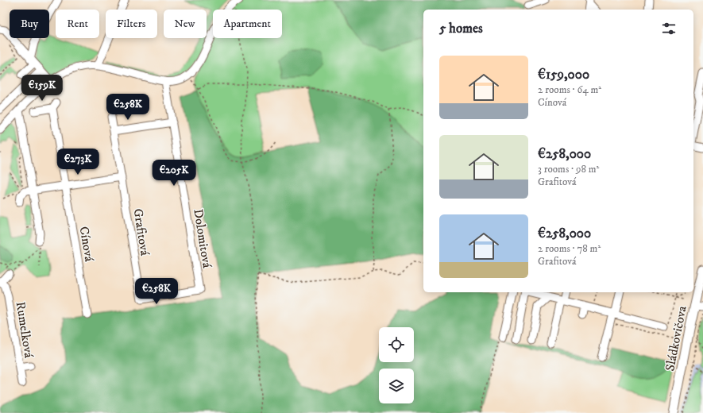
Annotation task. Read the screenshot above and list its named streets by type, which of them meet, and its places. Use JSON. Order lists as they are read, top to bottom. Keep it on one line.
{"streets":{"main road":["Sládkovičova"],"street":["Grafitová","Dolomitová","Cínová","Rumelková"]},"crossings":[["Grafitová","Dolomitová"]],"page":{"chip":["Buy","Rent","Filters","New","Apartment"],"heading":"5 homes","list":[{"name":"€159,000","note":"2 rooms · 64 m² · Cínová"},{"name":"€258,000","note":"3 rooms · 98 m² · Grafitová"},{"name":"€258,000","note":"2 rooms · 78 m² · Grafitová"}],"price":["€159K","€258K","€273K","€205K","€258K"]}}
